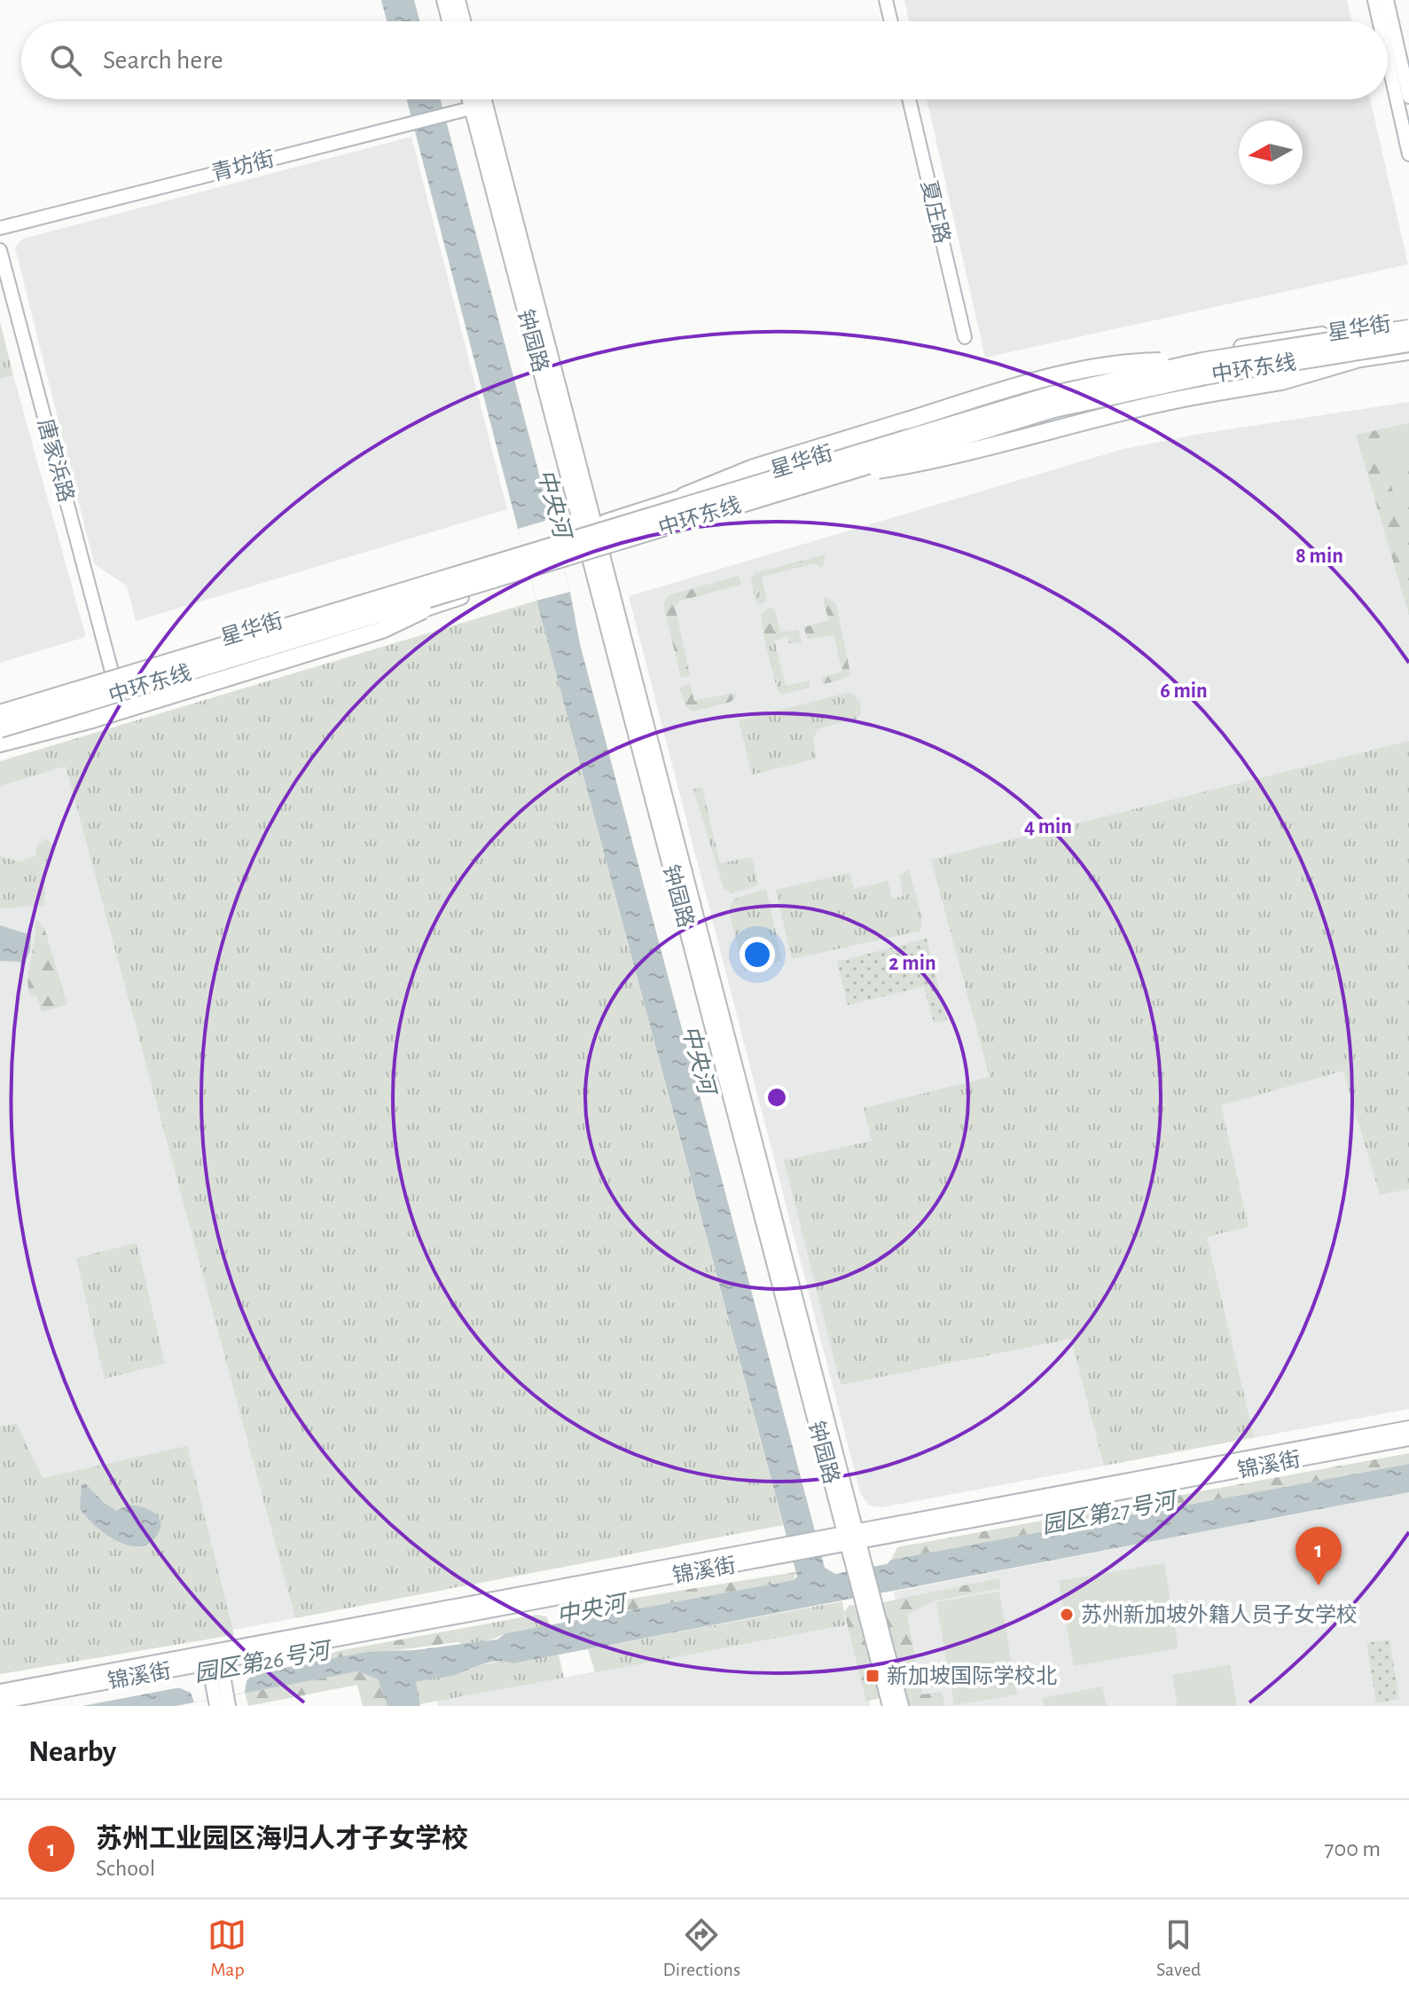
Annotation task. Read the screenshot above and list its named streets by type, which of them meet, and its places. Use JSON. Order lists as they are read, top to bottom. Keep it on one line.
{"streets":{"highway":["中环东线"],"main road":["青坊街","夏庄路","星华街","钟园路","唐家浜路","锦溪街"]},"crossings":[["青坊街","钟园路"],["星华街","钟园路"],["星华街","唐家浜路"],["钟园路","锦溪街"]],"water":["中央河","园区第27号河","园区第26号河"],"places":{"other":["苏州新加坡外籍人员子女学校"],"transit":["新加坡国际学校北"]},"north":"left","page":{"search":"Search here","pins":"1","heading":"Nearby","list":[{"mark":"1","name":"苏州工业园区海归人才子女学校","note":"School","value":"700 m"}],"nav":["Map","Directions","Saved"]},"rings":["8 min","6 min","4 min","2 min"]}
